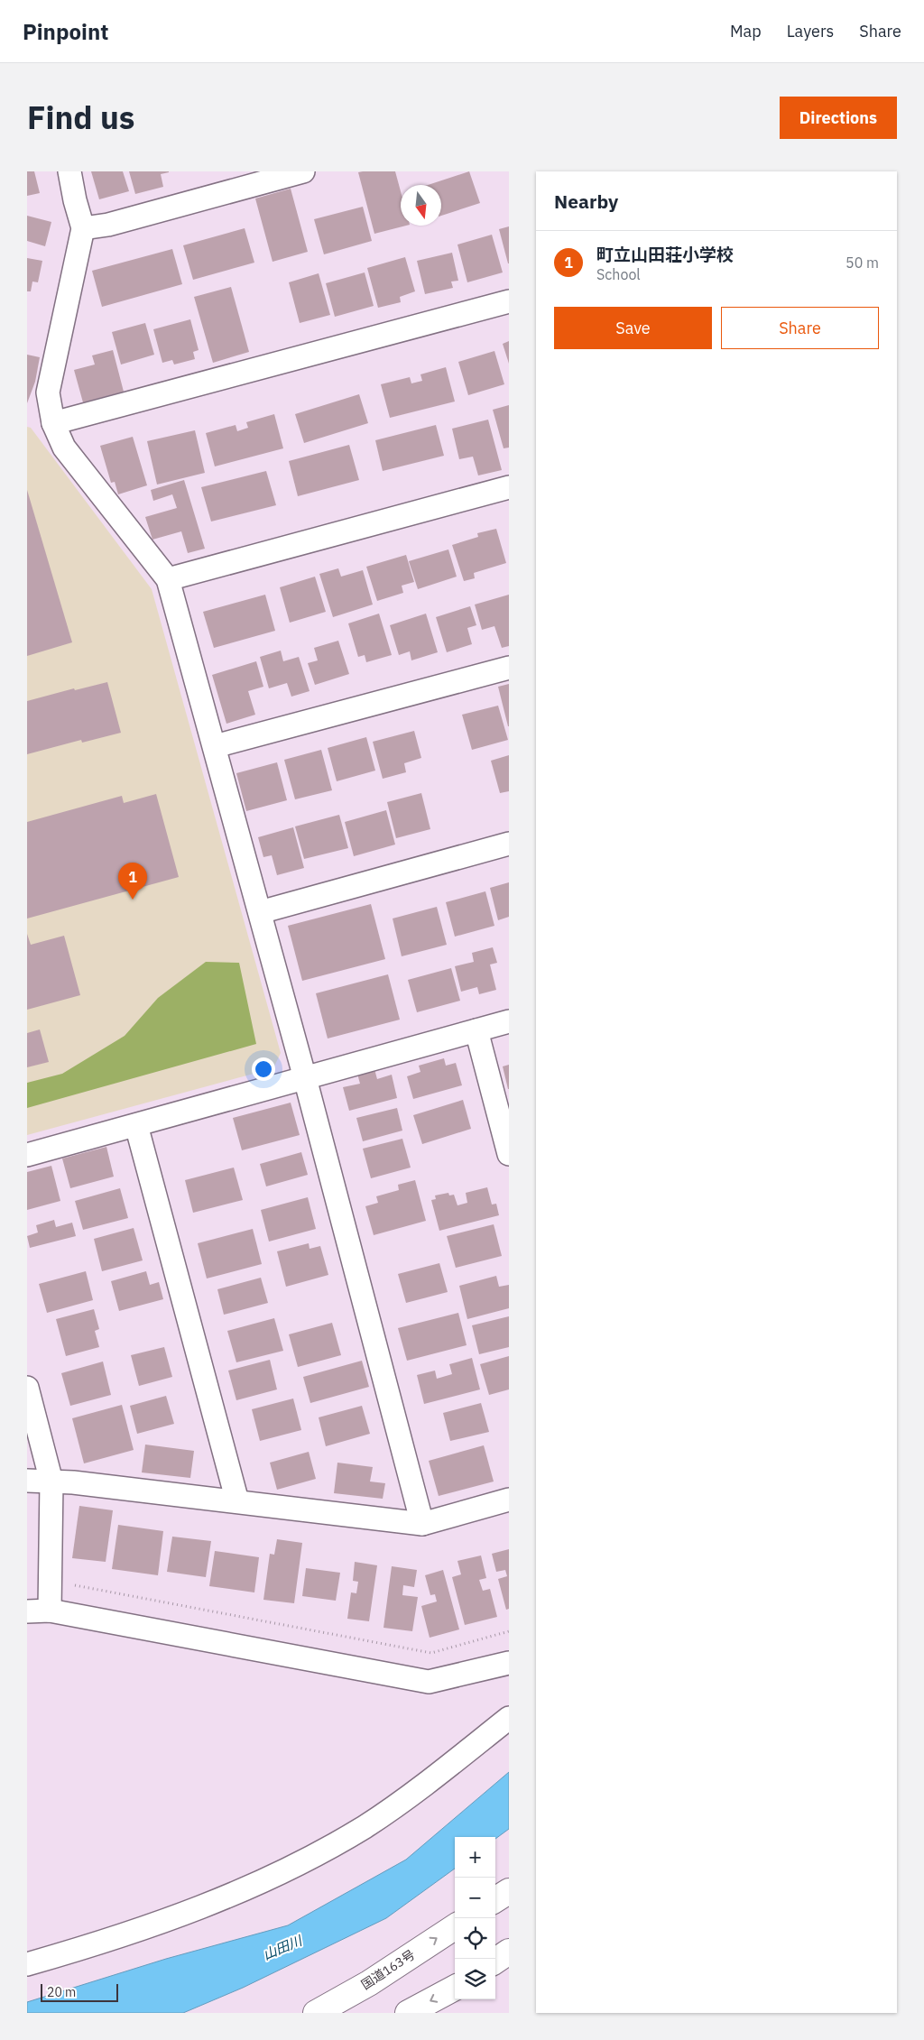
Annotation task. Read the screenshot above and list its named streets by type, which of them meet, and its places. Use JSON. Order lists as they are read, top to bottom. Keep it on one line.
{"streets":{"highway":["国道163号"]},"water":["山田川"],"scale_bar":"20 m","north":"bottom","page":{"header":"Pinpoint","nav":["Map","Layers","Share"],"title":"Find us","buttons":["Directions",["Save","Share"]],"heading":"Nearby","list":[{"mark":"1","name":"町立山田荘小学校","note":"School","value":"50 m"}],"pins":"1","map_buttons":["+","−"],"scale":"20 m"}}
